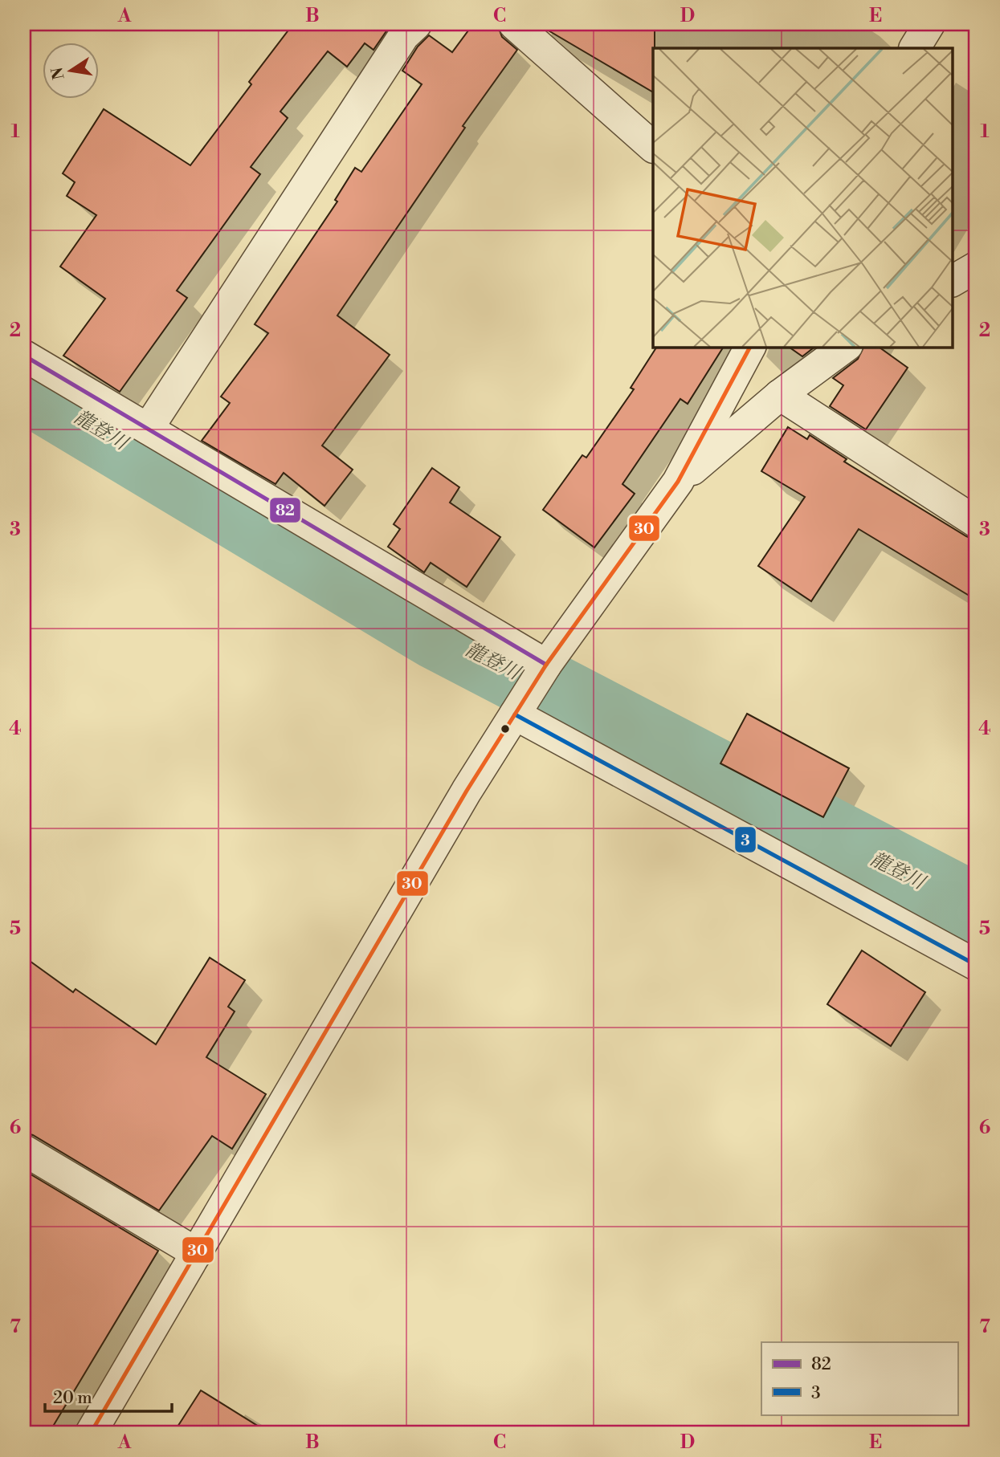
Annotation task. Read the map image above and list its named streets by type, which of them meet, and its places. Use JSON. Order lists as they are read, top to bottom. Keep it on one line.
{"water":["龍登川"],"lines":["transit line 30","transit line 82","transit line 3"],"legend":["82","3"],"scale_bar":"20 m","north":"left","grid":{"columns":["A","B","C","D","E"],"rows":["1","2","3","4","5","6","7"]}}
